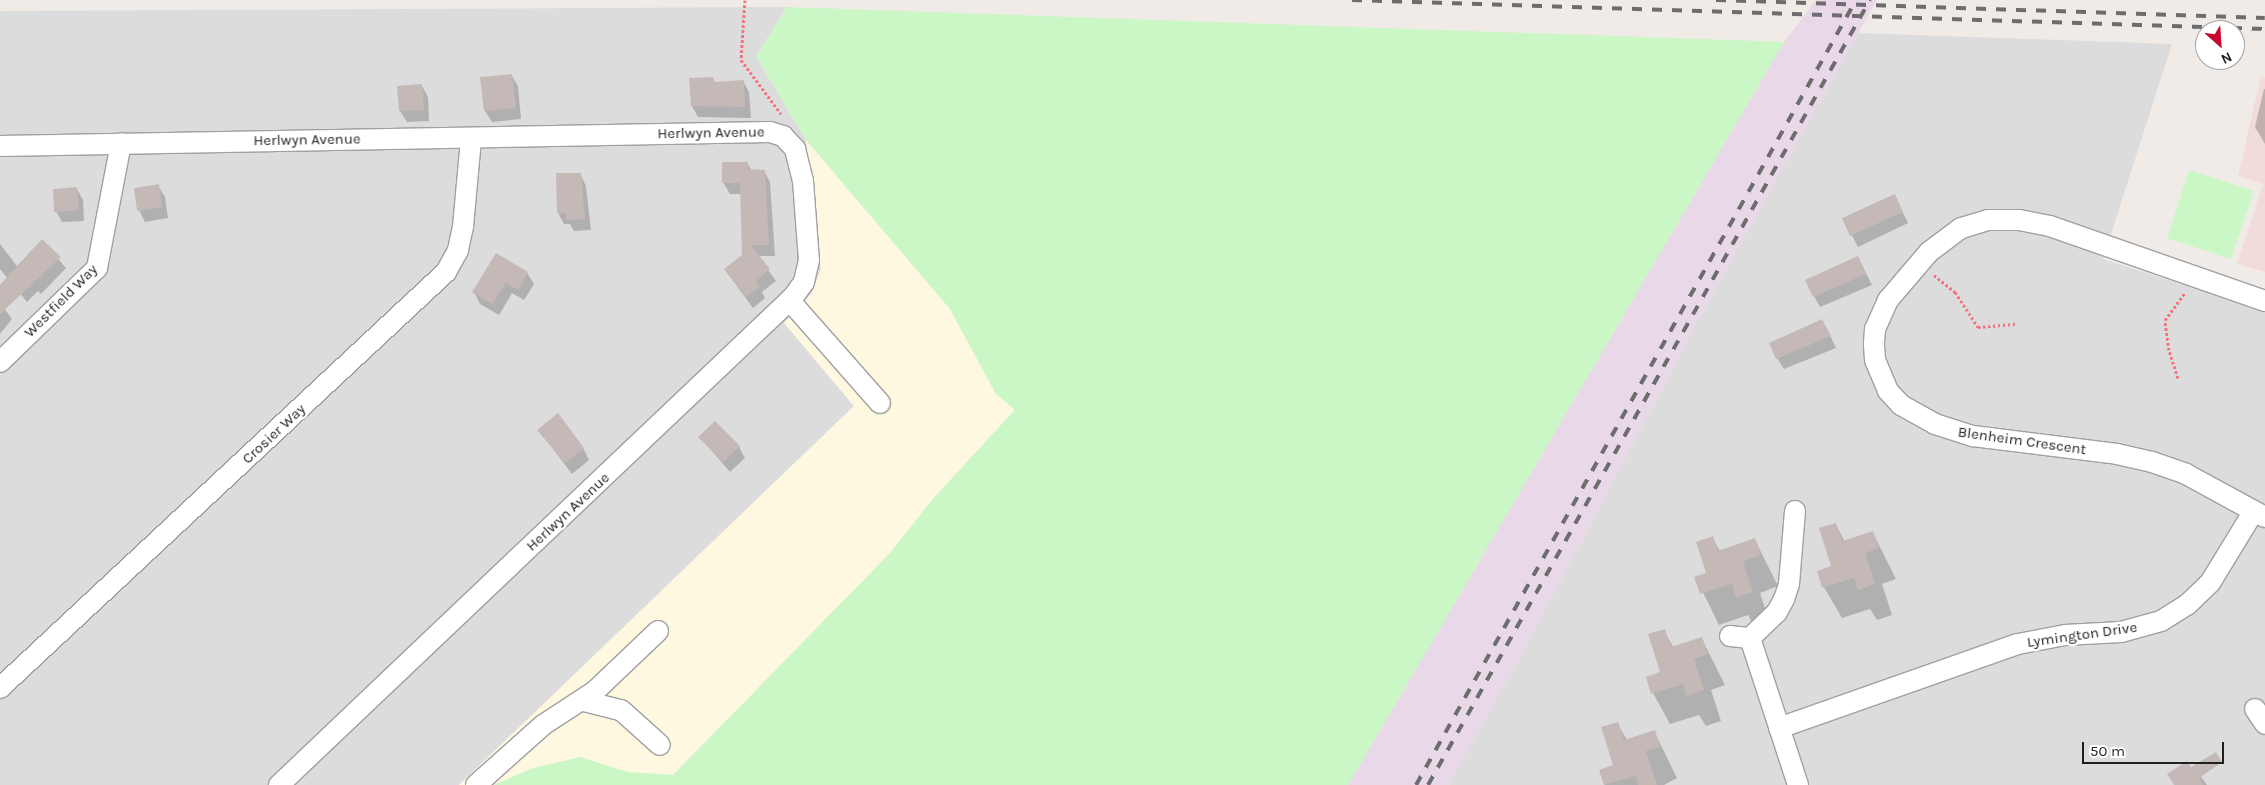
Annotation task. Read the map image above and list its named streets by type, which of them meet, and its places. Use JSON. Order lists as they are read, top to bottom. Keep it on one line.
{"streets":{"street":["Herlwyn Avenue","Westfield Way","Crosier Way","Blenheim Crescent","Lymington Drive"]},"crossings":[["Herlwyn Avenue","Westfield Way"],["Herlwyn Avenue","Crosier Way"],["Blenheim Crescent","Lymington Drive"]],"scale_bar":"50 m","north":"bottom right"}
